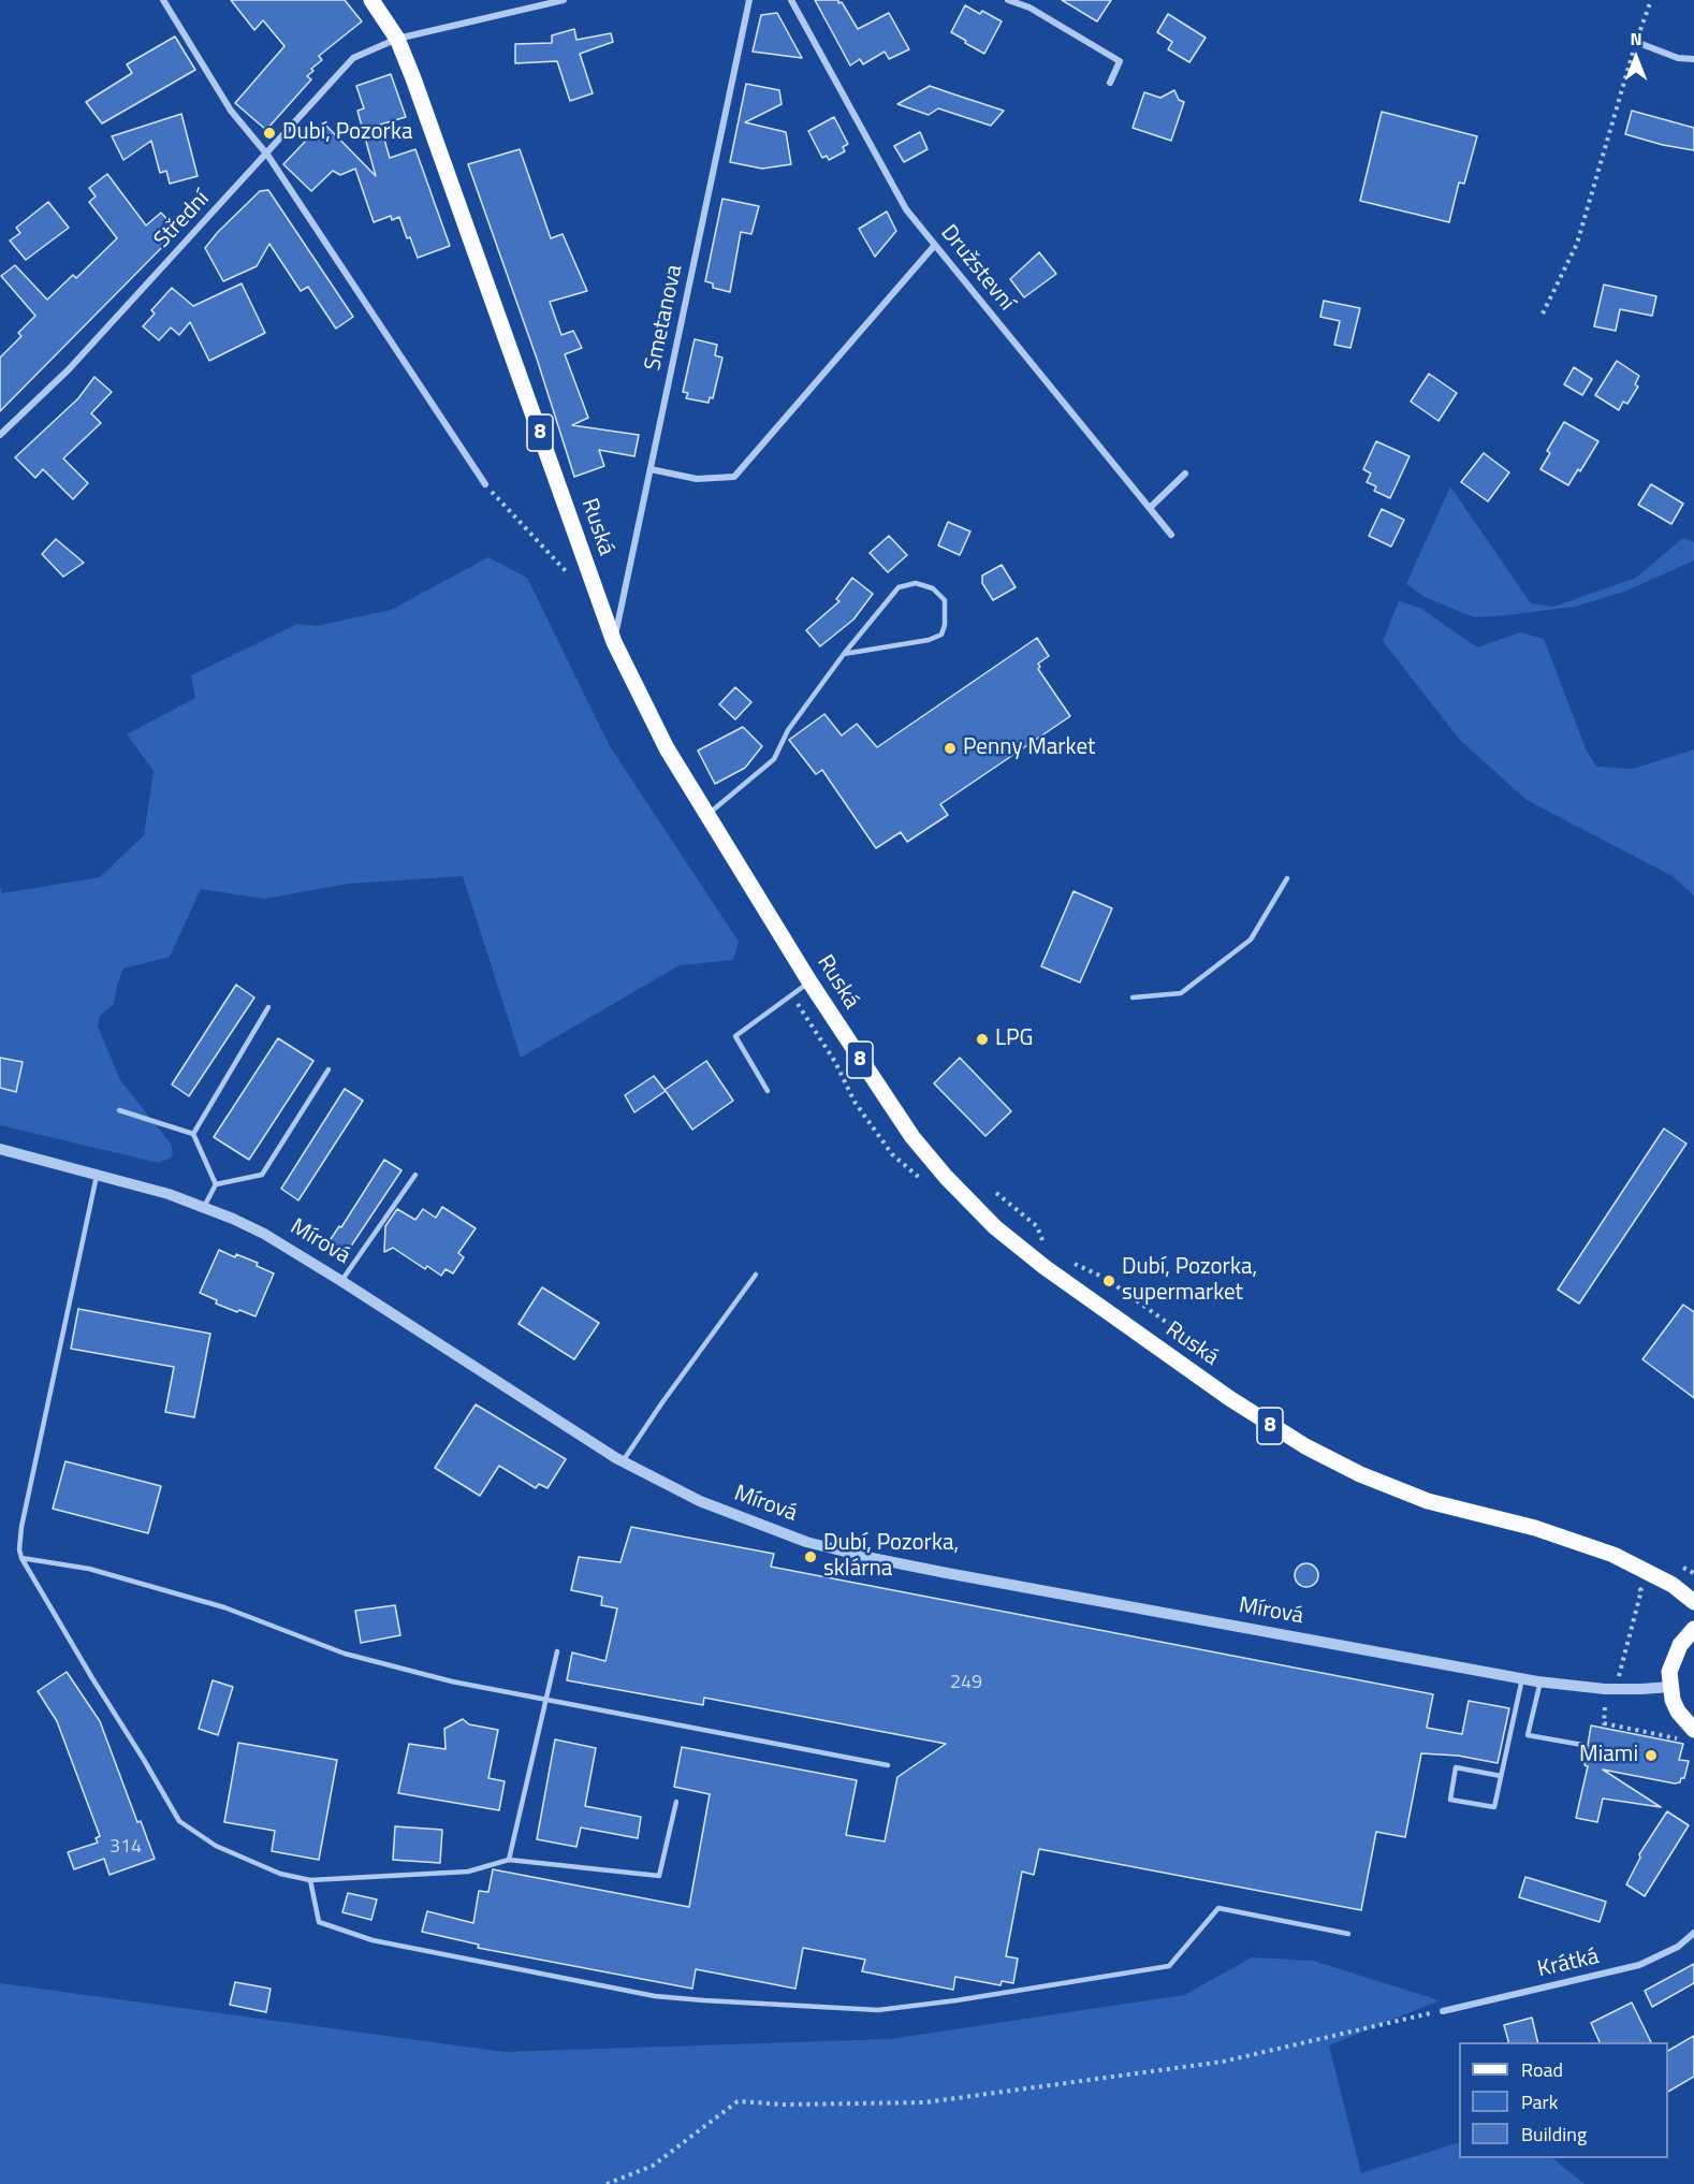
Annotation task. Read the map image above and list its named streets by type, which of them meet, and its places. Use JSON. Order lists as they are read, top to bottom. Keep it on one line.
{"streets":{"main road":["8","Ruská"],"street":["Střední","Družstevní","Smetanova","Mírová","Krátká"]},"crossings":[["Střední","Ruská"],["Smetanova","Ruská"]],"places":["Dubí, Pozorka","Penny Market","LPG","Dubí, Pozorka, supermarket","Dubí, Pozorka, sklárna","Miami"],"house_numbers":["249","314"],"legend":["Road","Park","Building"],"north":"top"}
